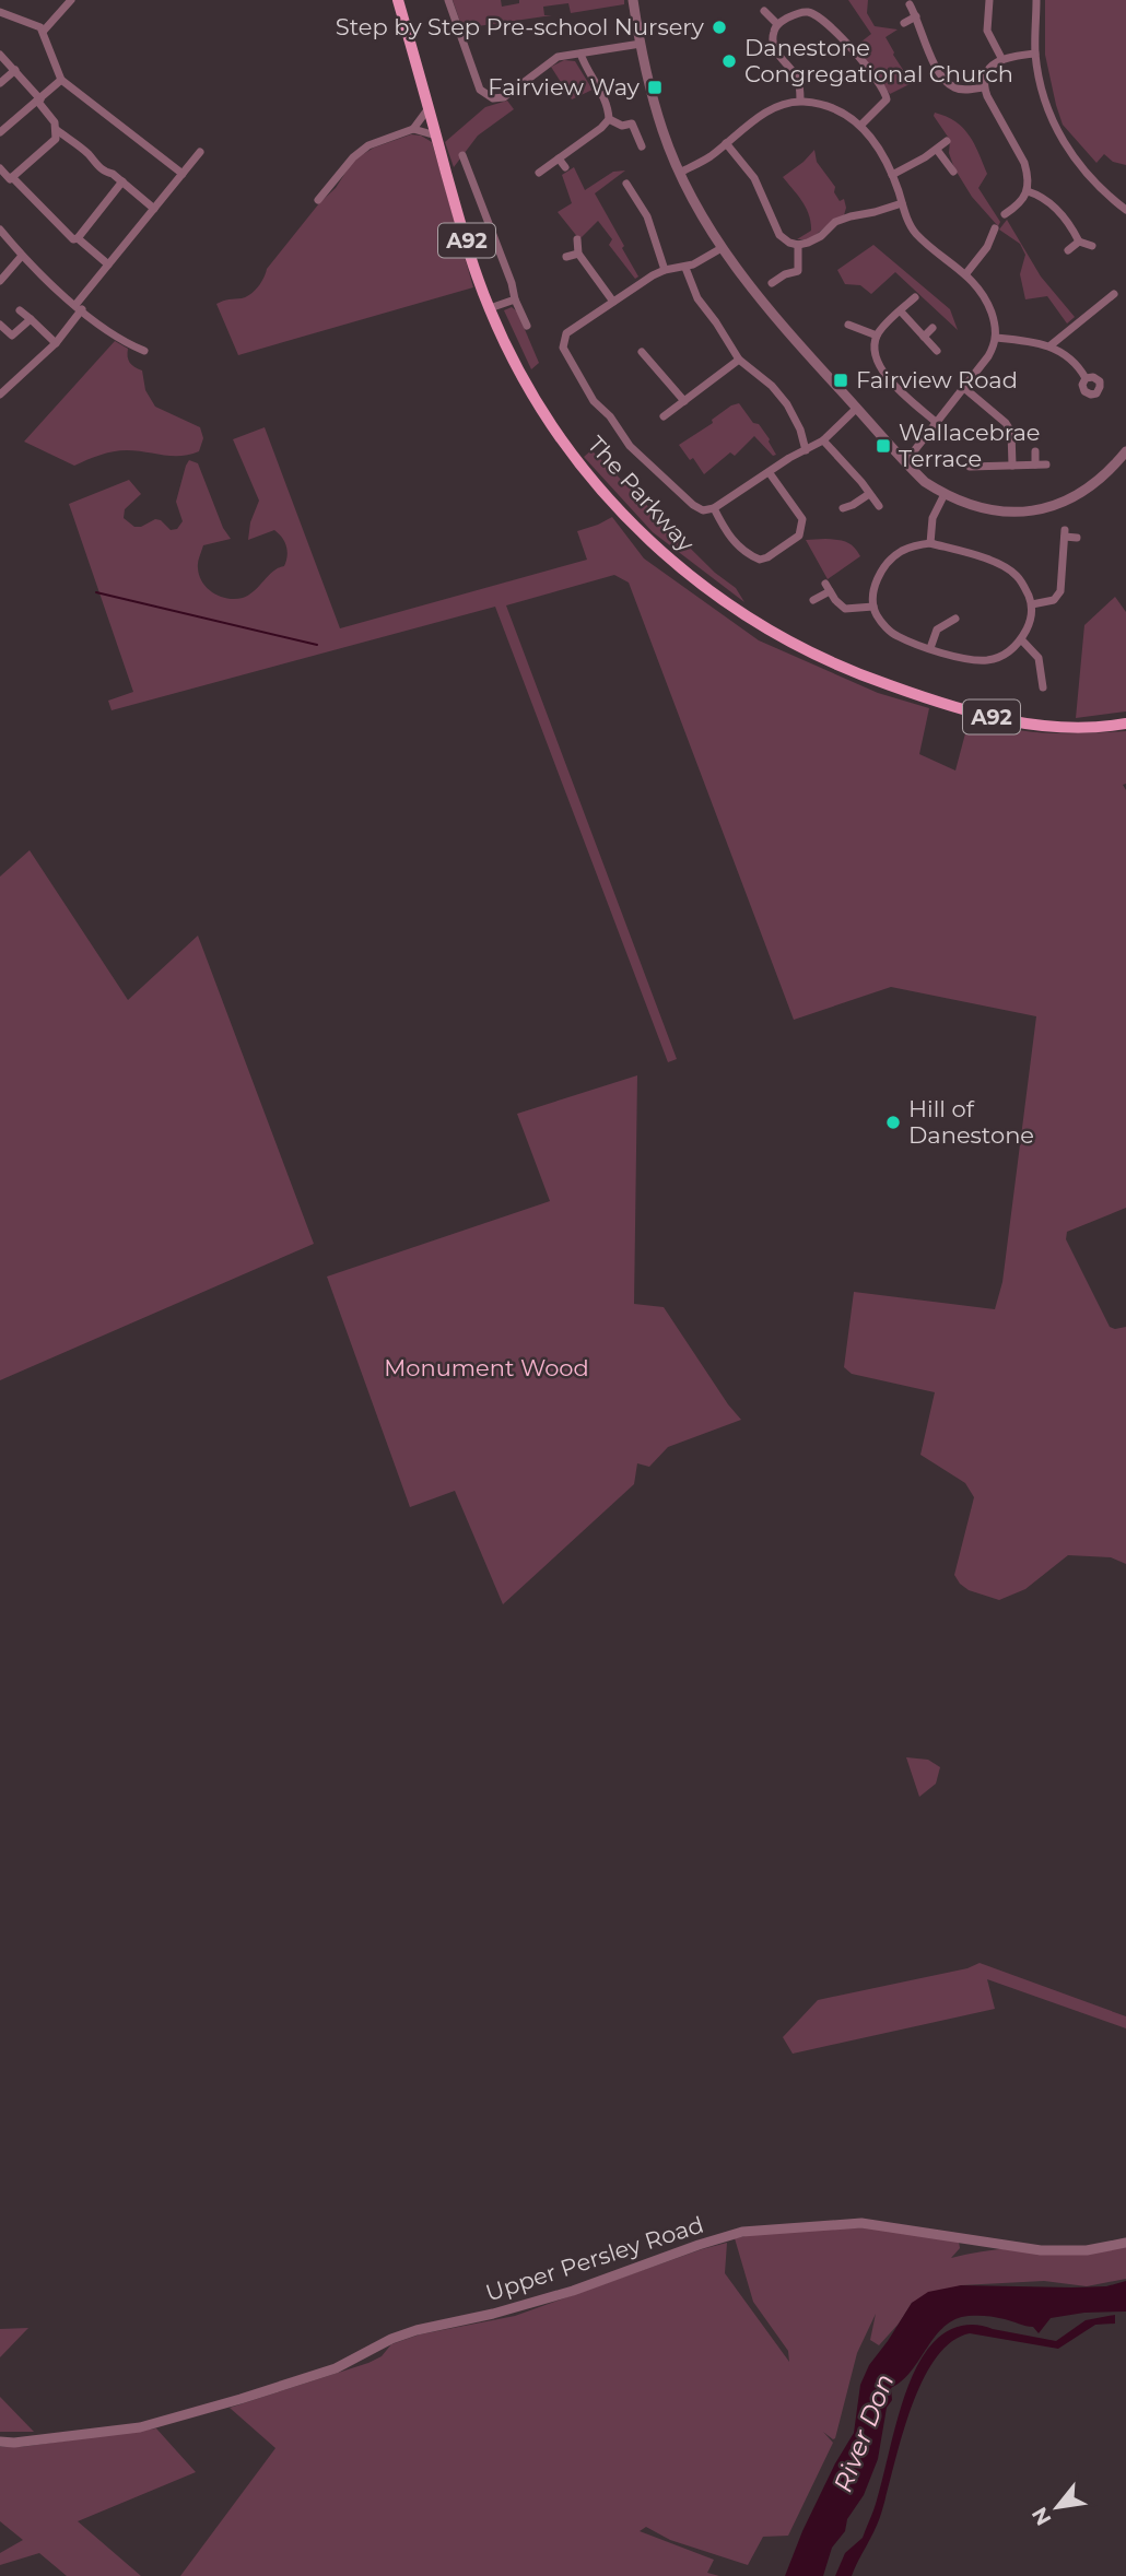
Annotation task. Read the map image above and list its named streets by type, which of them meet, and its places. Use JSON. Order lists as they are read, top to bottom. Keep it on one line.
{"streets":{"main road":["A92","The Parkway"],"street":["Upper Persley Road"]},"water":["River Don"],"parks":["Monument Wood"],"places":{"other":["Step by Step Pre-school Nursery","Danestone Congregational Church","Hill of Danestone"],"transit":["Fairview Way","Fairview Road","Wallacebrae Terrace"]},"north":"bottom left"}
